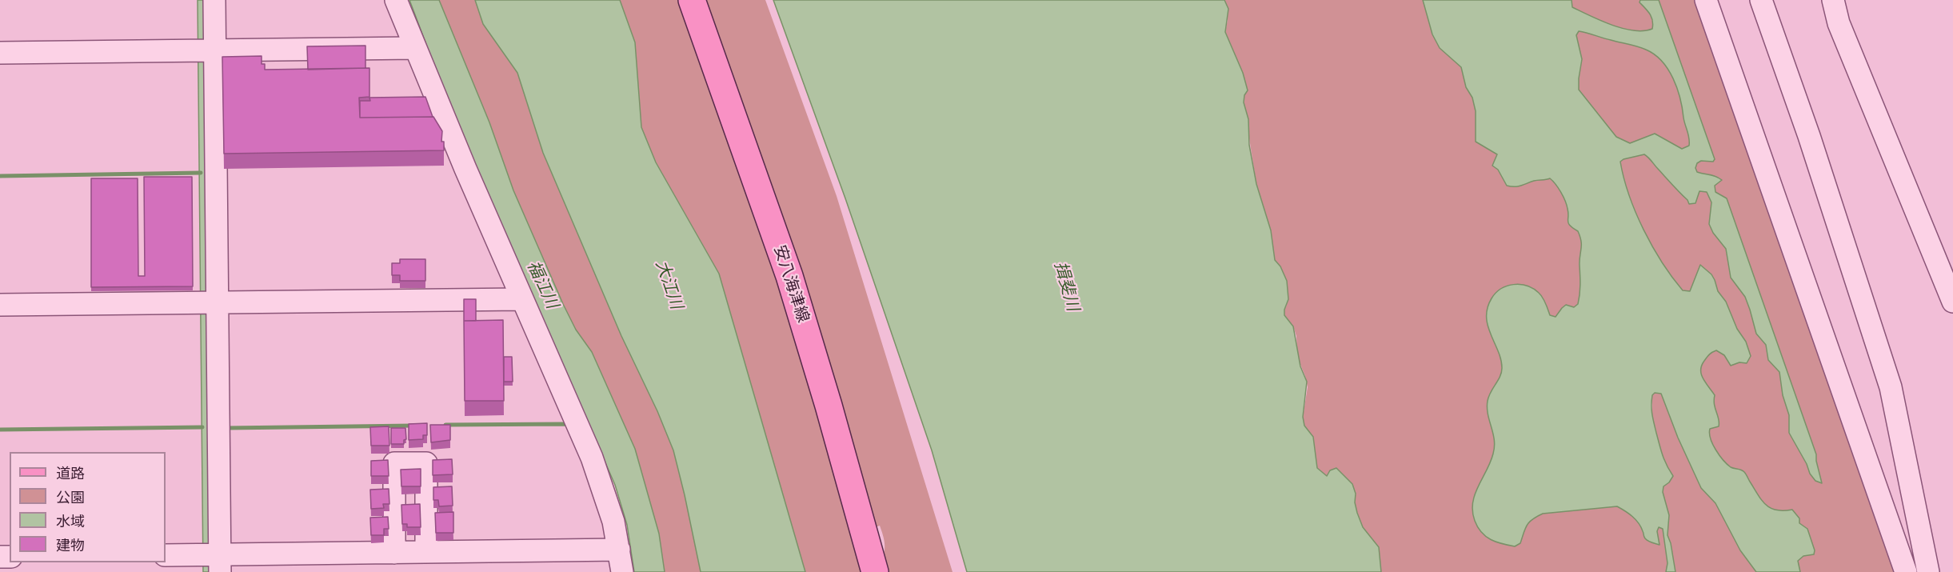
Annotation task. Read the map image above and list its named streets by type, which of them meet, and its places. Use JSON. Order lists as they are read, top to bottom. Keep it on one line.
{"streets":{"main road":["安八海津線"]},"water":["福江川","大江川","揖斐川"],"legend":["道路","公園","水域","建物"]}
